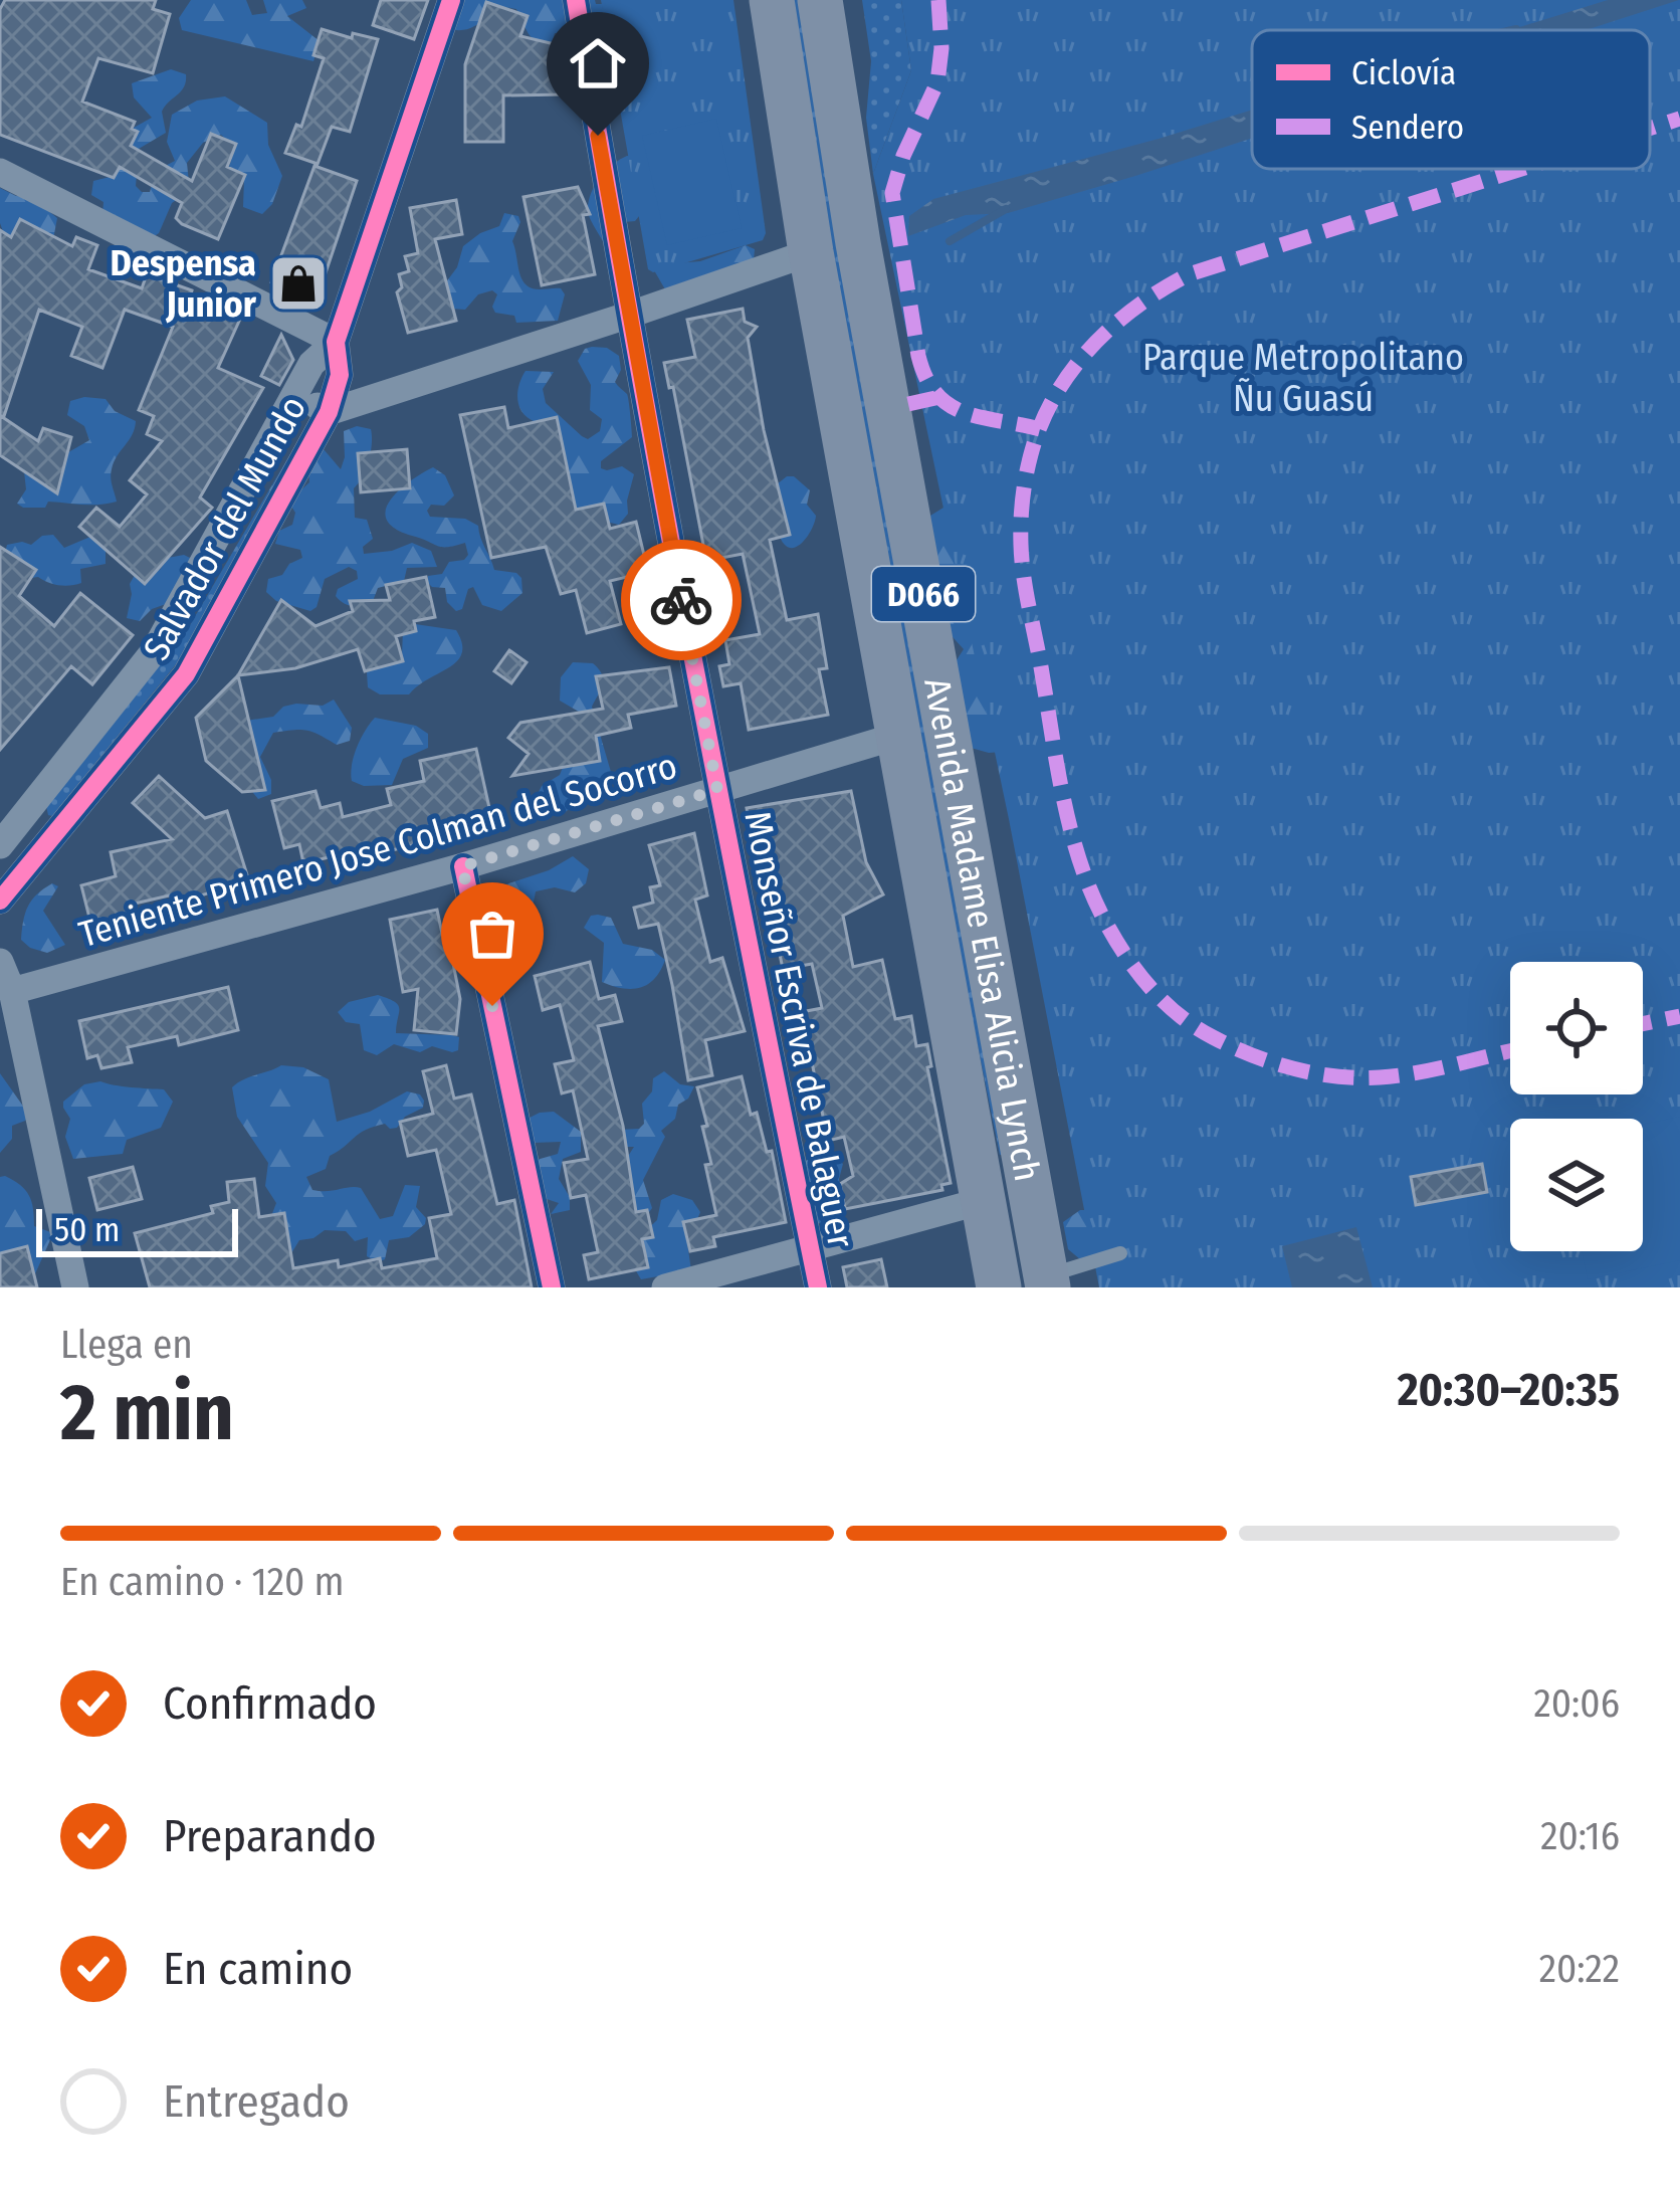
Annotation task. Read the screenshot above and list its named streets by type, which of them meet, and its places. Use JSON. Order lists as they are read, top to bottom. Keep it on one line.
{"streets":{"highway":["D066","Avenida Madame Elisa Alicia Lynch"],"street":["Salvador del Mundo","Teniente Primero Jose Colman del Socorro","Monseñor Escriva de Balaguer"]},"crossings":[["Teniente Primero Jose Colman del Socorro","Avenida Madame Elisa Alicia Lynch"],["Teniente Primero Jose Colman del Socorro","Monseñor Escriva de Balaguer"]],"parks":["Parque Metropolitano Ñu Guasú"],"places":{"shop":["Despensa Junior"]},"legend":["Ciclovía","Sendero"],"scale_bar":"50 m","page":{"scale":"50 m","heading":["2 min","Llega en","20:30–20:35"],"bar":"En camino · 120 m","list":[["Confirmado","20:06"],["Preparando","20:16"],["En camino","20:22"],"Entregado"]}}
